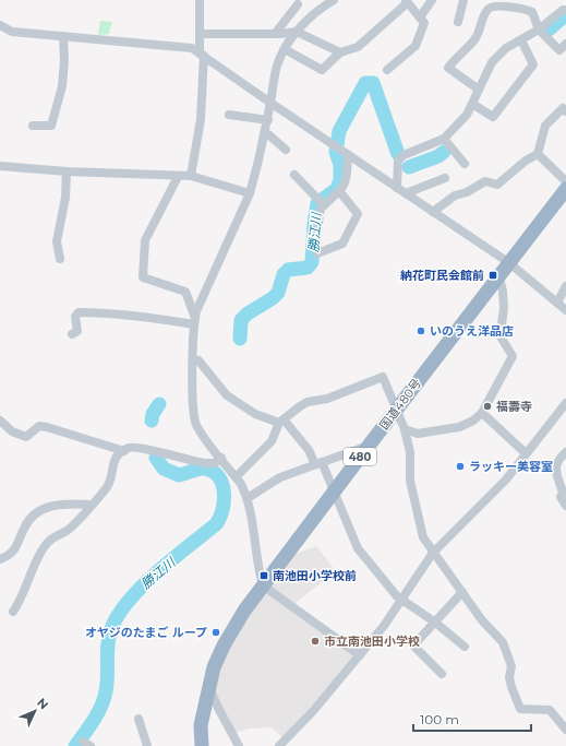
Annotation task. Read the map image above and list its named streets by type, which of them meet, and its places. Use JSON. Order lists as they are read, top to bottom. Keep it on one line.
{"streets":{"highway":["国道480号","480"]},"water":["勝江川"],"places":{"transit":["納花町民会館前","南池田小学校前"],"other":["いのうえ洋品店","福壽寺","ラッキー美容室","オヤジのたまご ループ","市立南池田小学校"]},"scale_bar":"100 m","north":"top right"}
